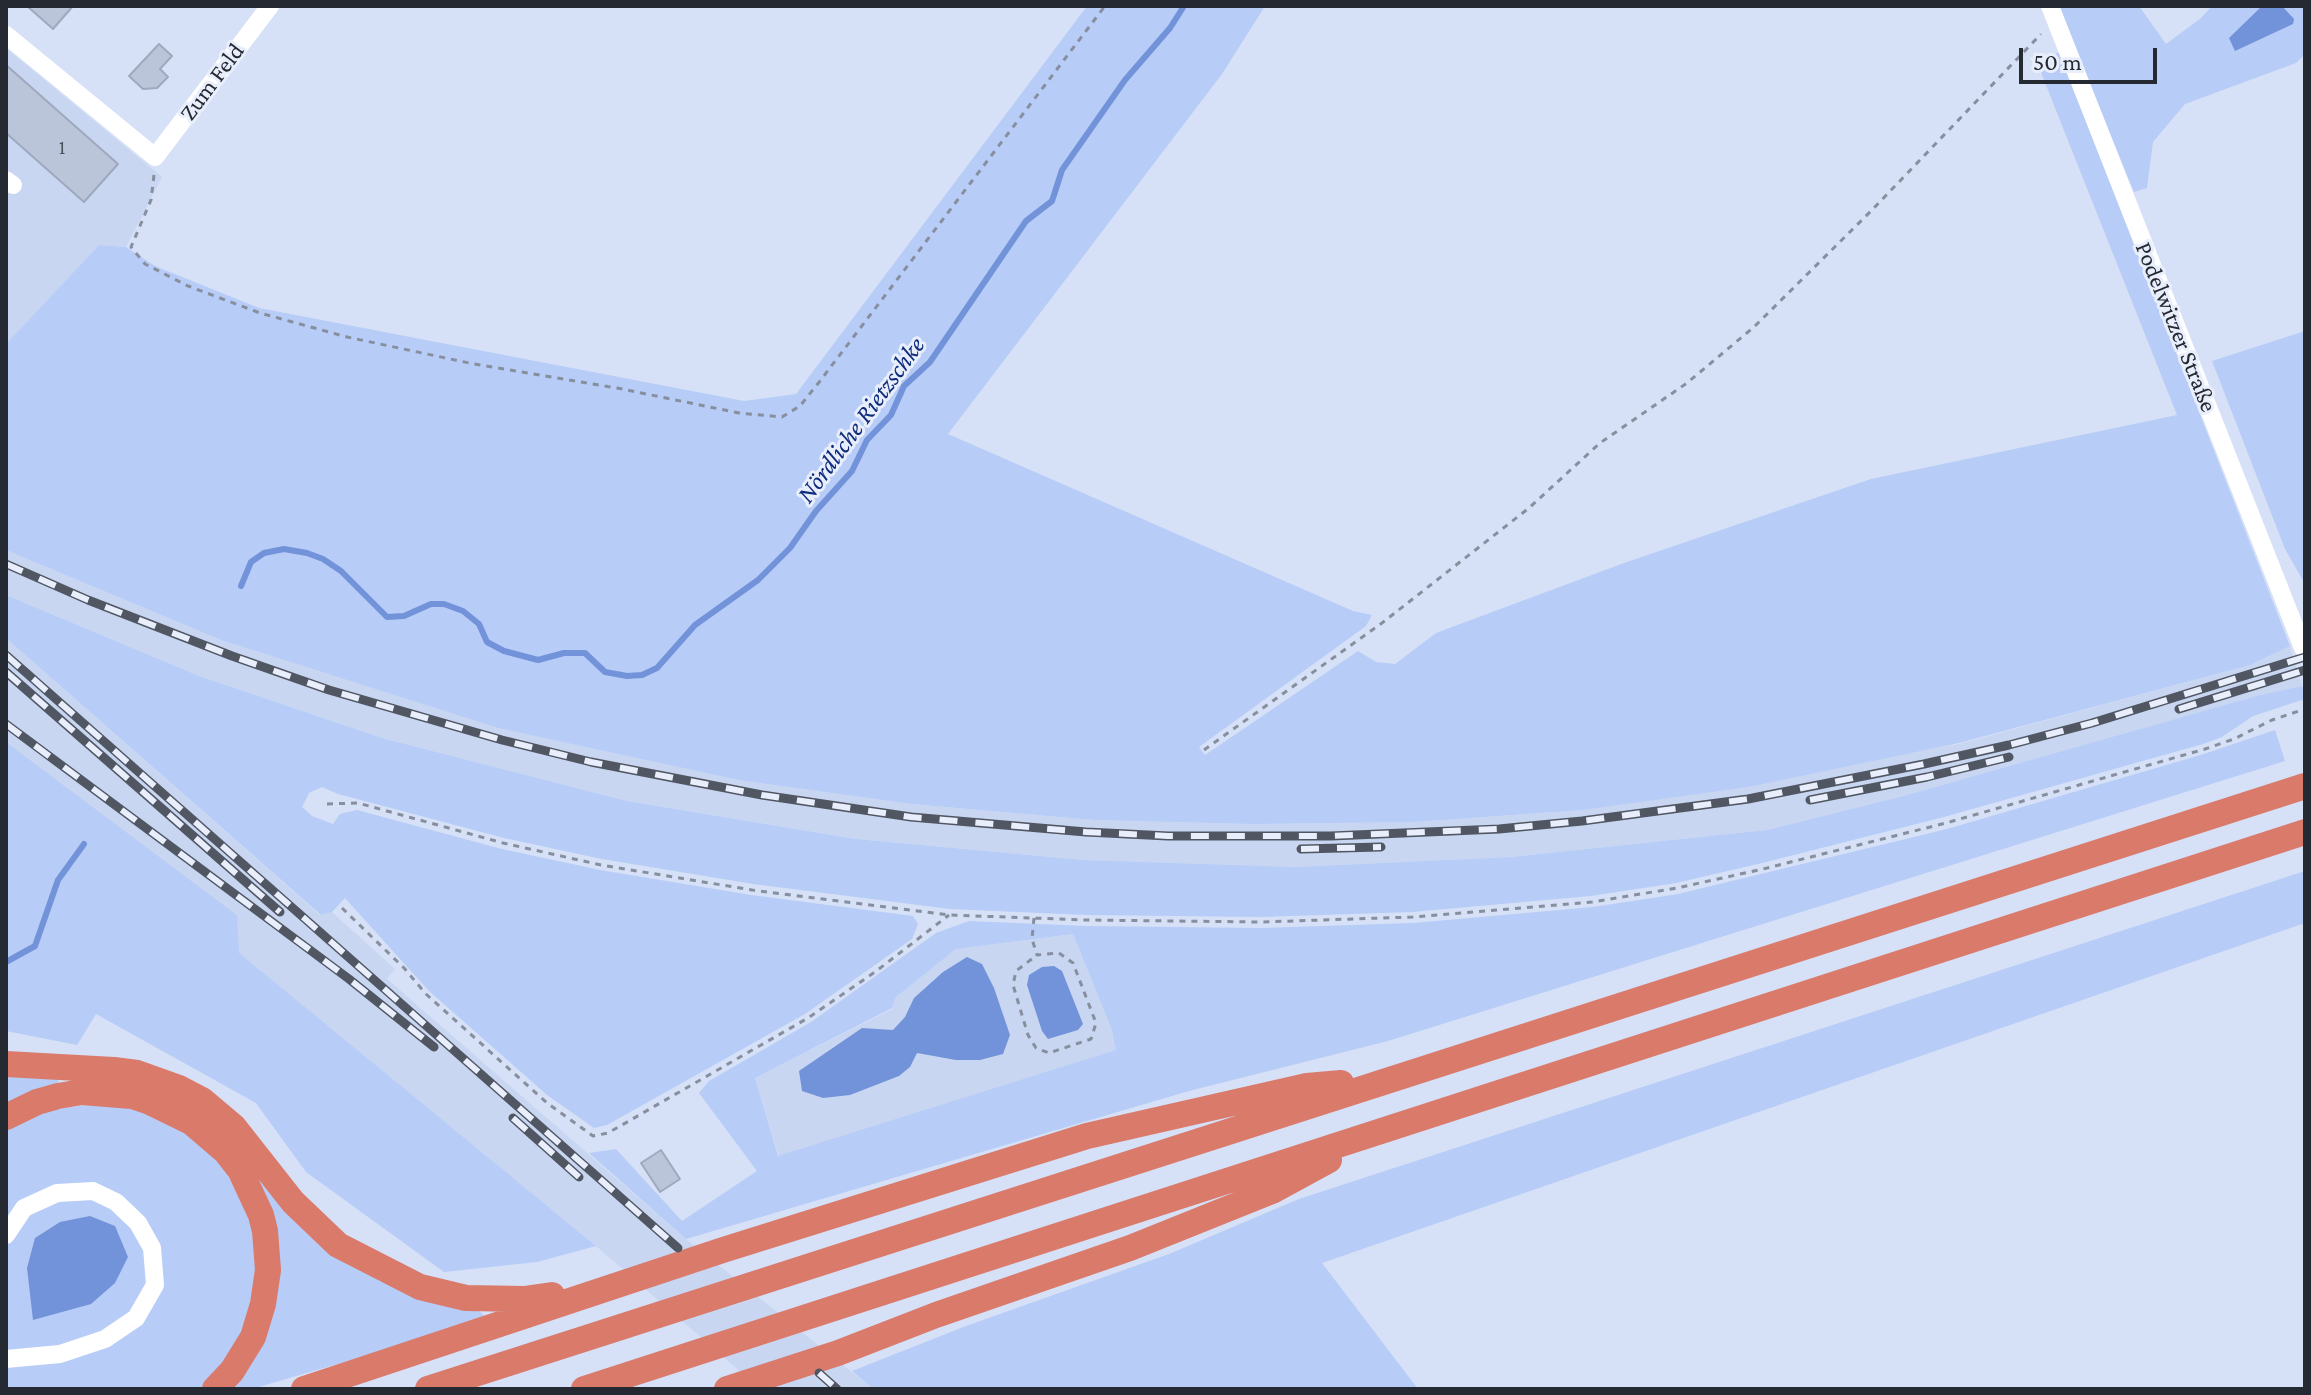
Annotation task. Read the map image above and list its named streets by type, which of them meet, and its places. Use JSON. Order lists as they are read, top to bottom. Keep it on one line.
{"streets":{"street":["Zum Feld","Podelwitzer Straße"]},"water":["Nördliche Rietzschke"],"house_numbers":["1"],"scale_bar":"50 m"}
